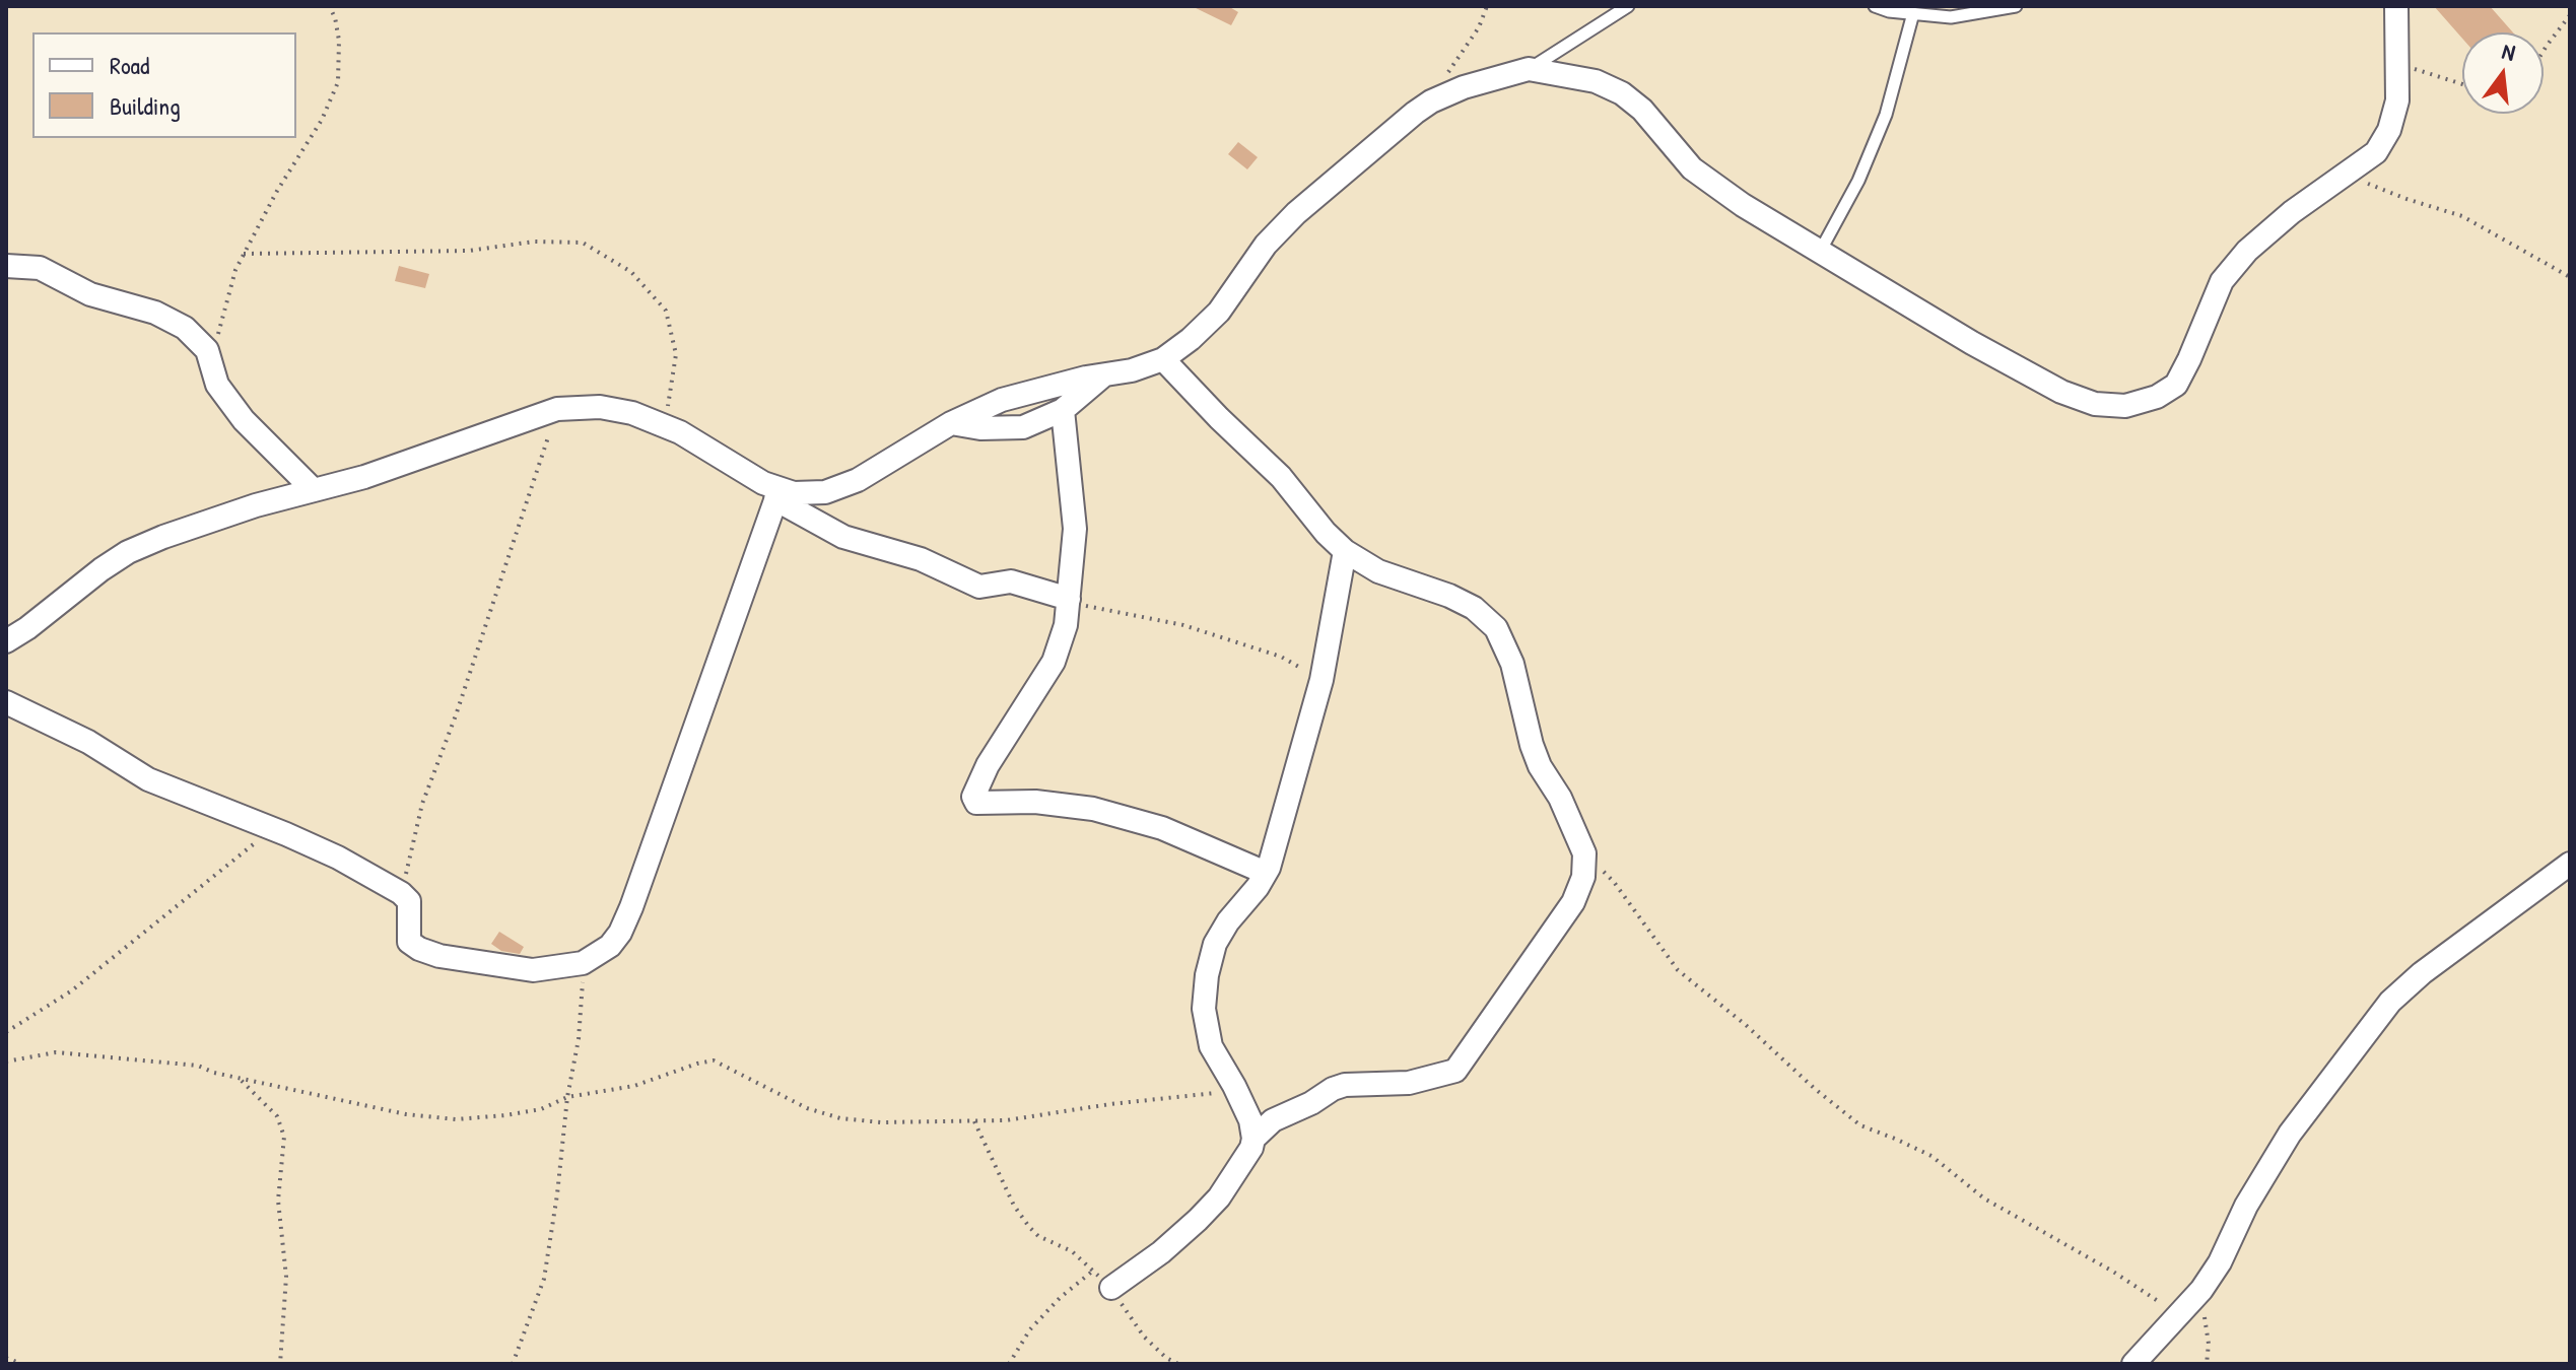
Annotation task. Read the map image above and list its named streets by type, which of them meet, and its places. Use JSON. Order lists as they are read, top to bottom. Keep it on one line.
{"legend":["Road","Building"],"north":"top"}
